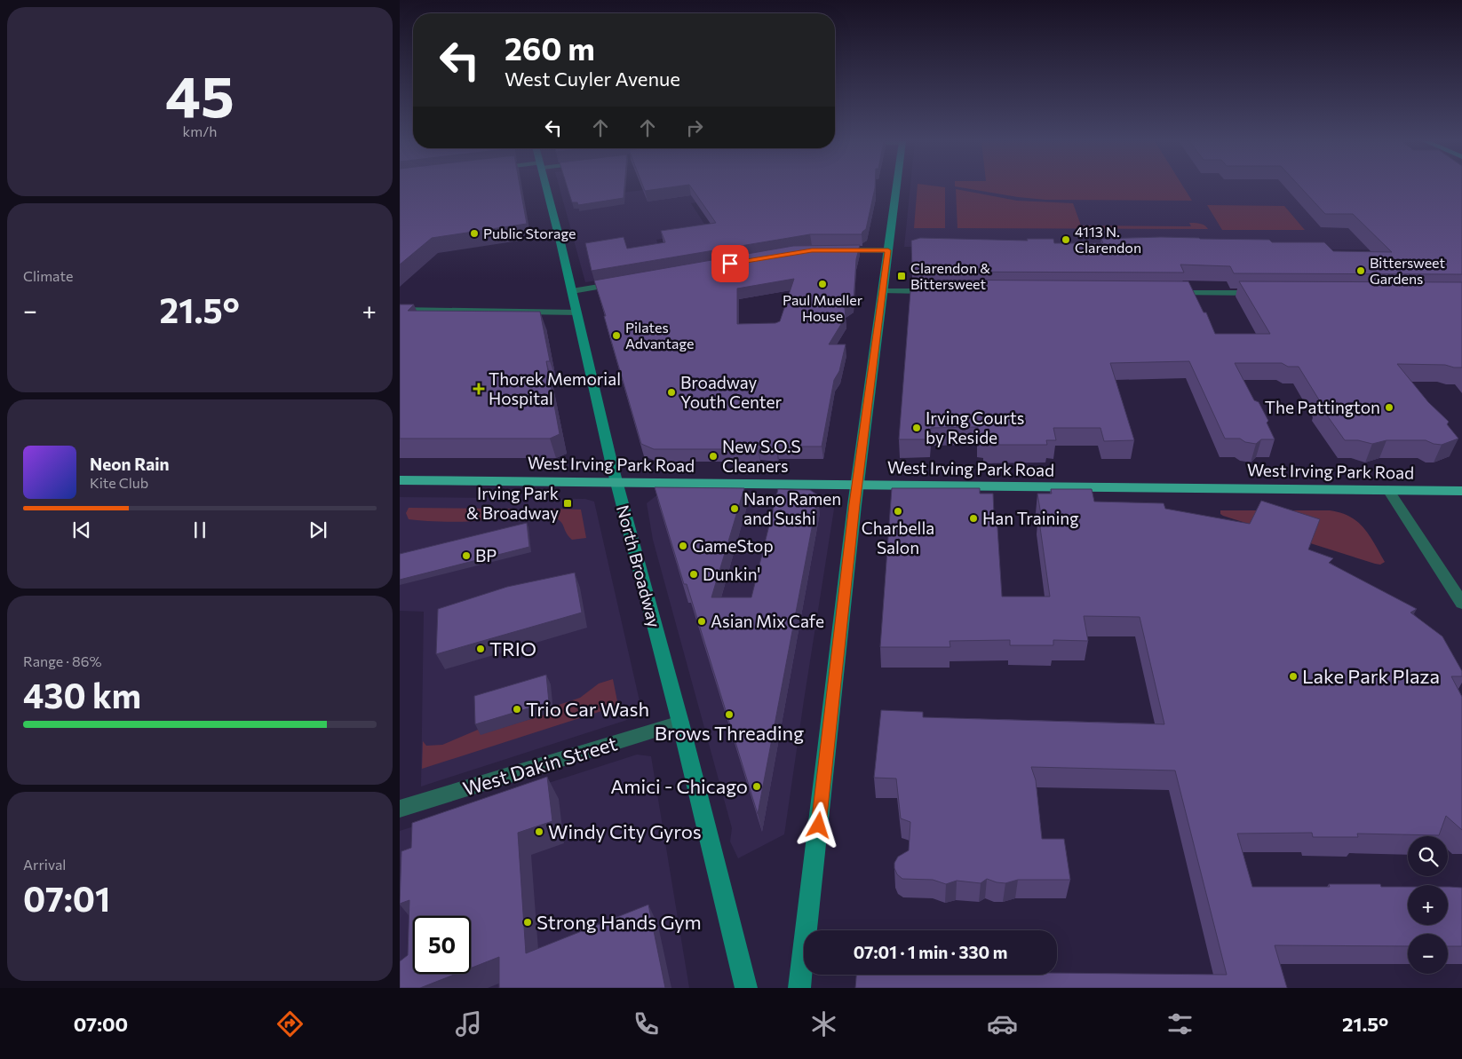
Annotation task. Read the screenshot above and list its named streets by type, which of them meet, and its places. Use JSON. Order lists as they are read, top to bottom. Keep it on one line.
{"streets":{"main road":["West Irving Park Road","North Broadway"],"street":["West Dakin Street"]},"crossings":[["West Irving Park Road","North Broadway"],["North Broadway","West Dakin Street"]],"places":{"other":["Public Storage","4113 N. Clarendon","Bittersweet Gardens","Paul Mueller House","Pilates Advantage","Broadway Youth Center","The Pattington","Irving Courts by Reside","New S.O.S Cleaners","Nano Ramen and Sushi","Charbella Salon","Han Training","GameStop","BP","Dunkin'","Asian Mix Cafe","TRIO","Lake Park Plaza","Trio Car Wash","Brows Threading","Amici - Chicago","Windy City Gyros","Strong Hands Gym"],"transit":["Clarendon & Bittersweet","Irving Park & Broadway"],"health":["Thorek Memorial Hospital"]},"page":{"tile":[["45","km/h"],"Climate",["Range · 86%","430 km"],["Arrival","07:01"]],"turn":["260 m","West Cuyler Avenue"],"heat":["−","21.5°","+"],"song":["Neon Rain","Kite Club"],"map_buttons":["+","−"],"limit":"50","trip":"07:01 · 1 min · 330 m","tabs":["07:00","21.5°"]}}
